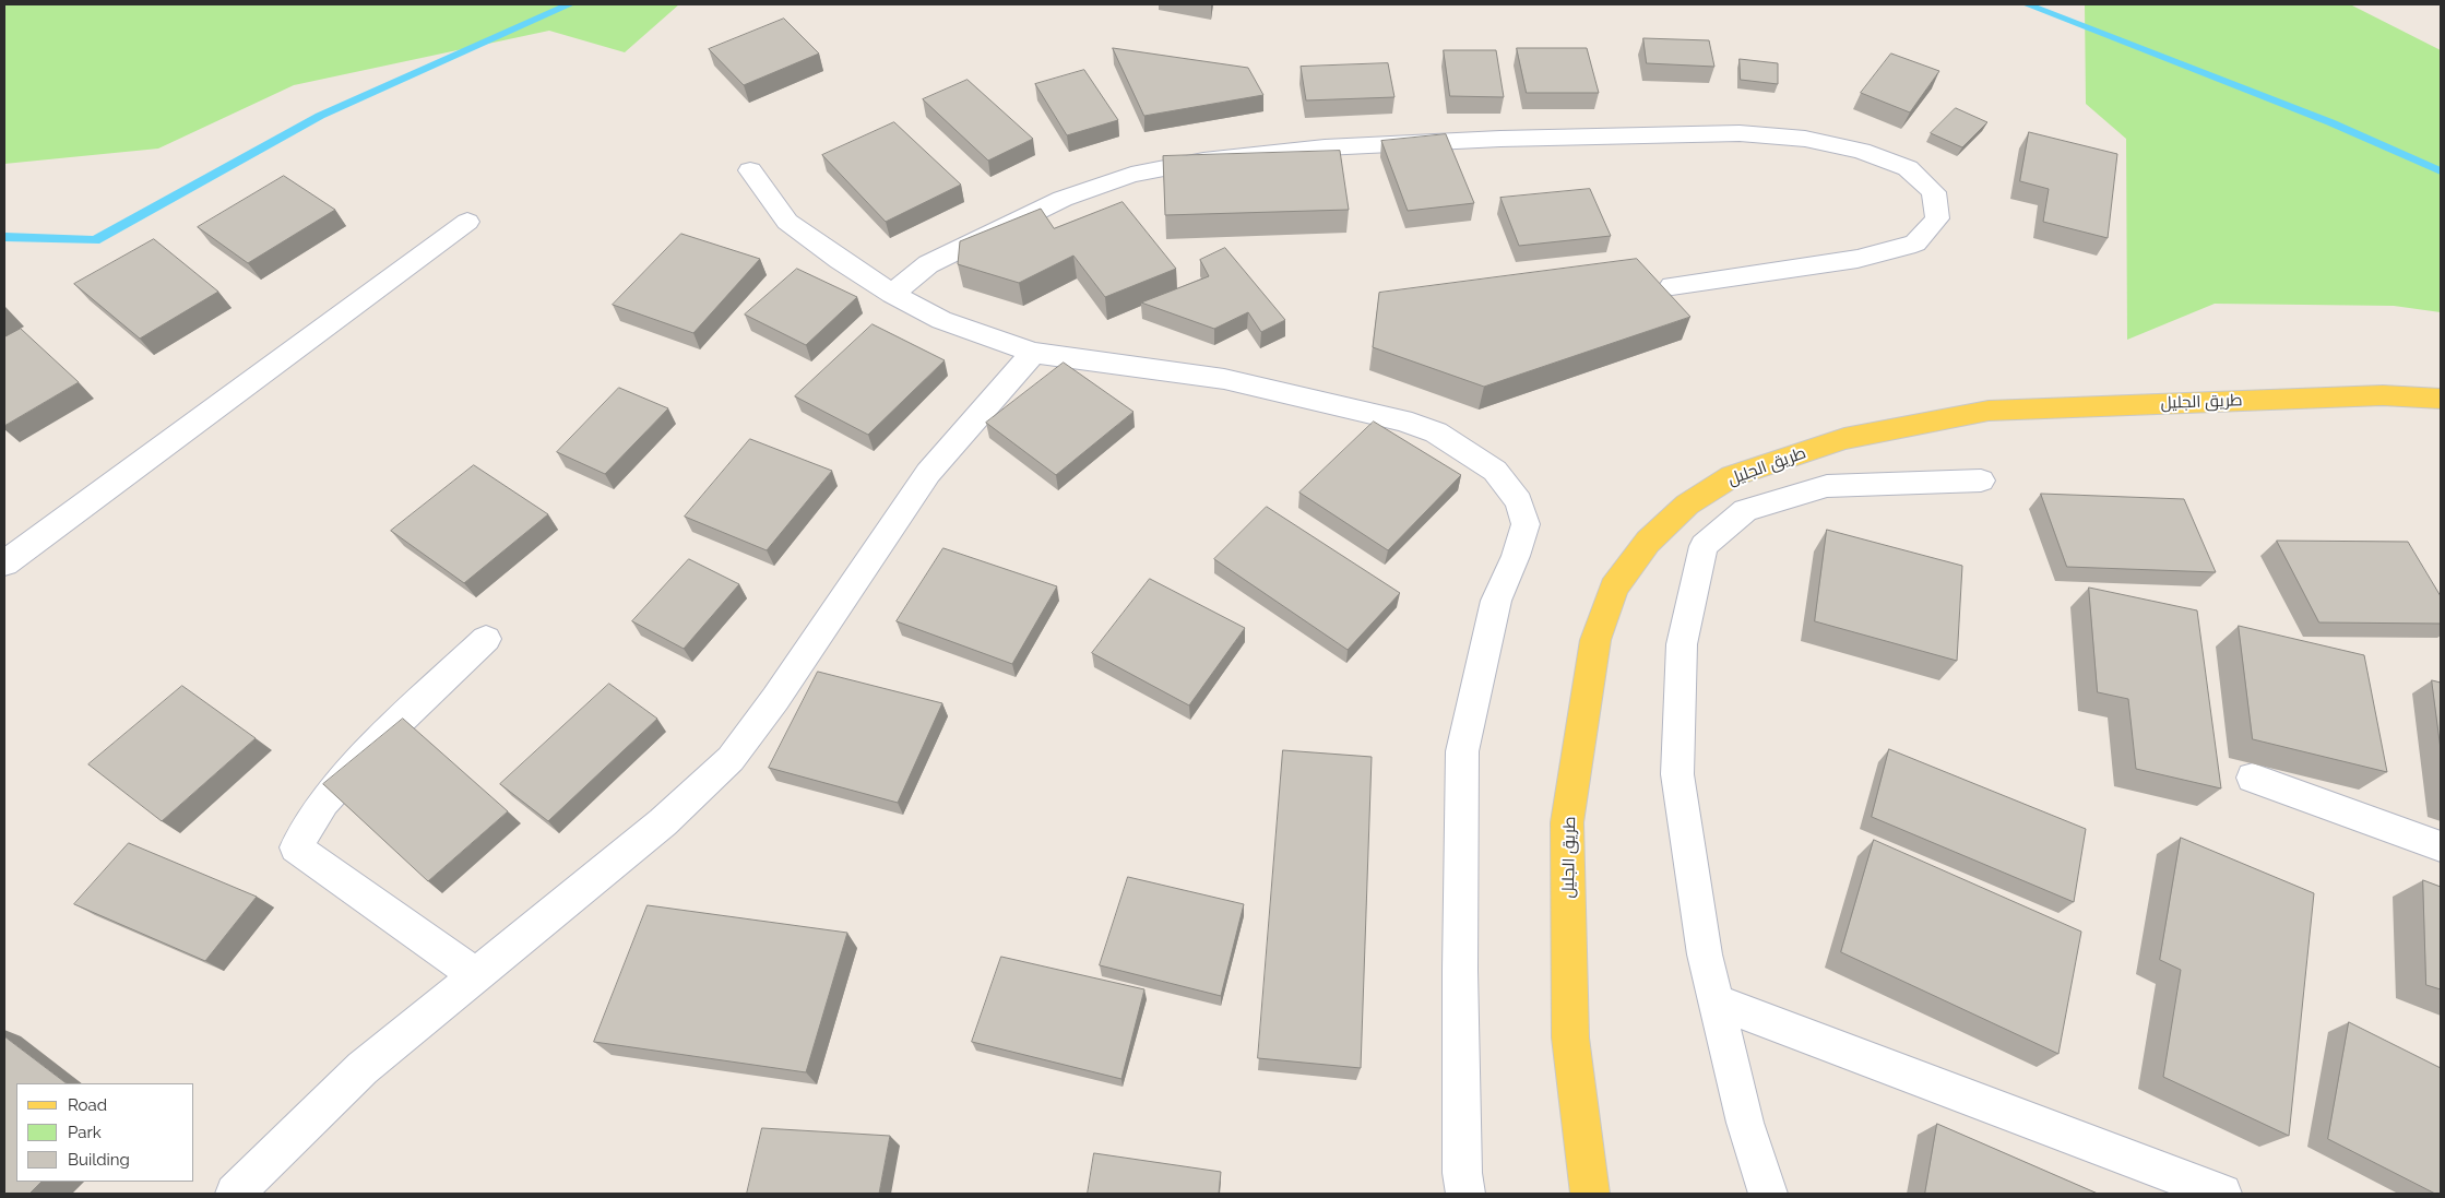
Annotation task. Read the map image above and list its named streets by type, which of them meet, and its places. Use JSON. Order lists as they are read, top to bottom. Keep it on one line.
{"streets":{"main road":["طريق الجليل"]},"legend":["Road","Park","Building"]}
